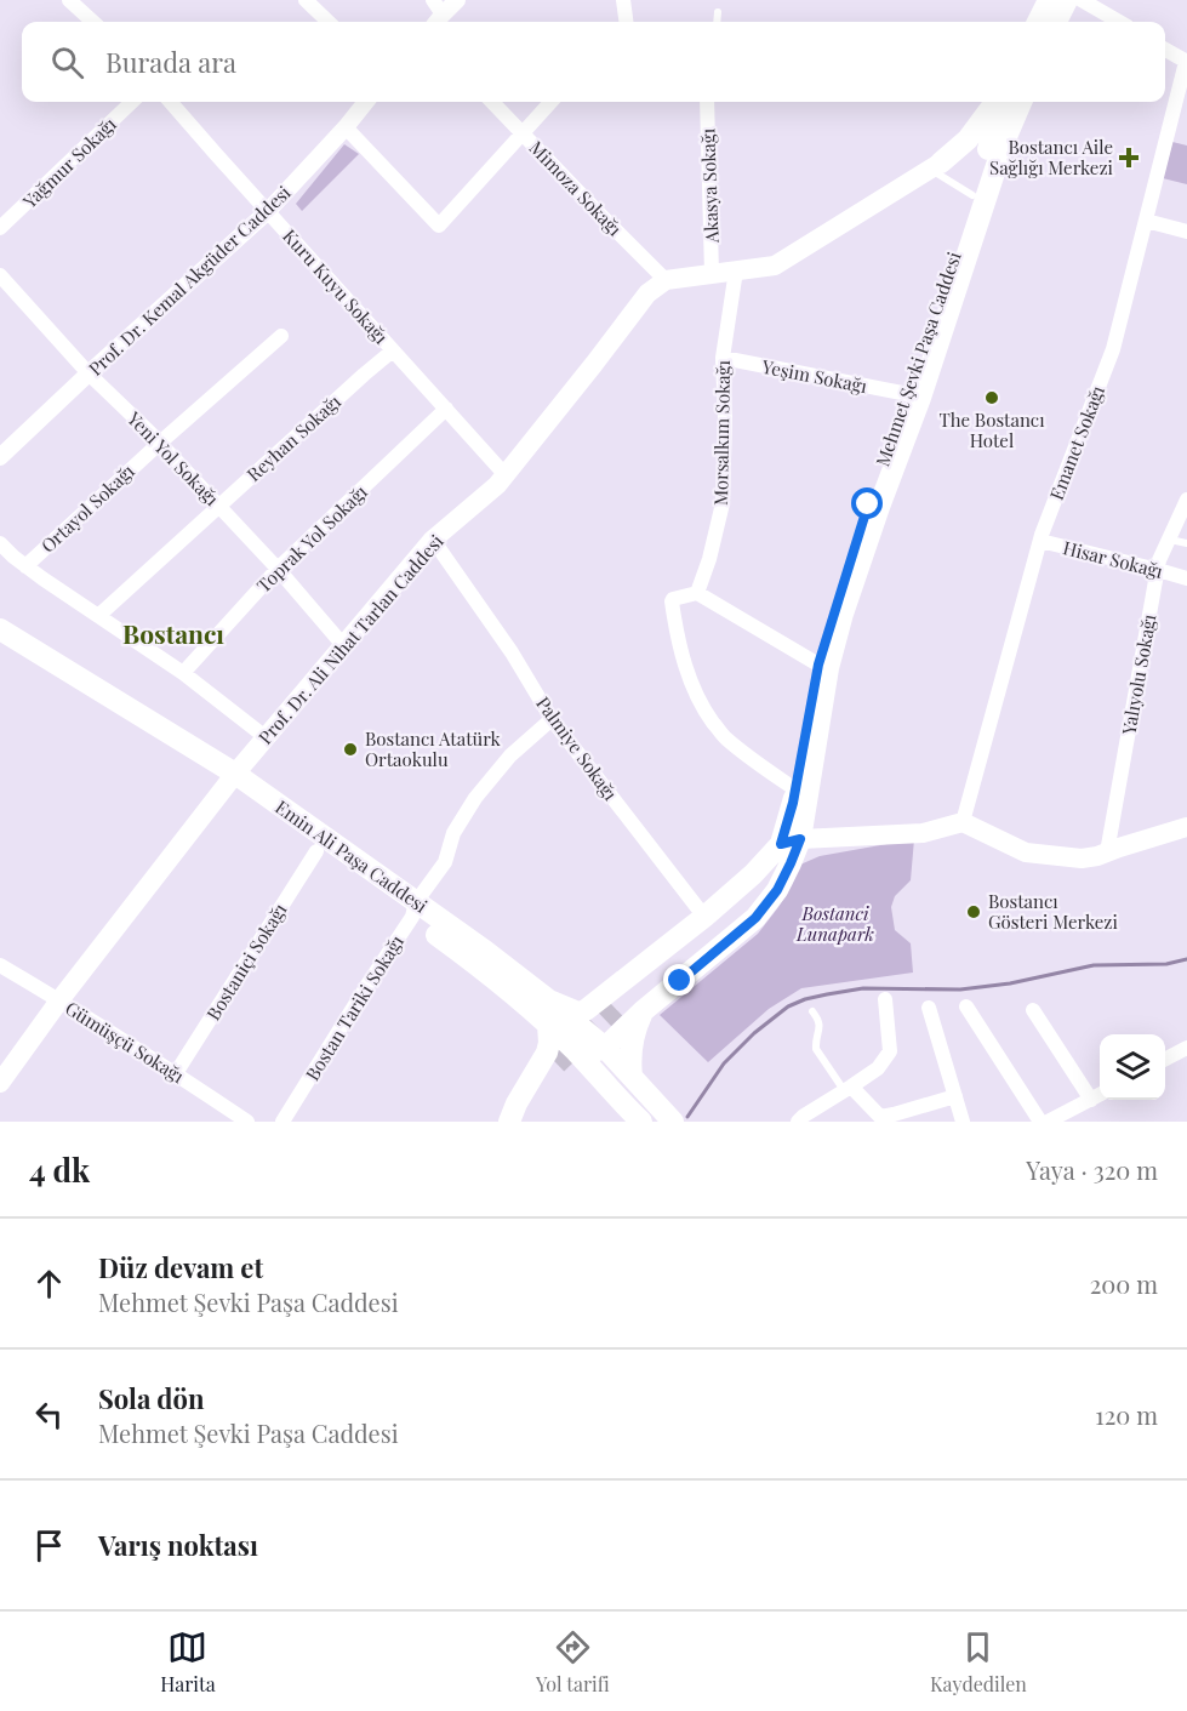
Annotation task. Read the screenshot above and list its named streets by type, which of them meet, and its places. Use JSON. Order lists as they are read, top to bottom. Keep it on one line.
{"streets":{"main road":["Mehmet Şevki Paşa Caddesi","Prof. Dr. Ali Nihat Tarlan Caddesi","Emin Ali Paşa Caddesi"],"street":["Yağmur Sokağı","Akasya Sokağı","Mimoza Sokağı","Prof. Dr. Kemal Akgüder Caddesi","Kuru Kuyu Sokağı","Yeşim Sokağı","Morsalkım Sokağı","Reyhan Sokağı","Emanet Sokağı","Yeni Yol Sokağı","Ortayol Sokağı","Toprak Yol Sokağı","Hisar Sokağı","Yalıyolu Sokağı","Palmiye Sokağı","Bostaniçi Sokağı","Bostan Tariki Sokağı","Gümüşçü Sokağı"]},"crossings":[["Mimoza Sokağı","Prof. Dr. Ali Nihat Tarlan Caddesi"],["Prof. Dr. Kemal Akgüder Caddesi","Kuru Kuyu Sokağı"],["Prof. Dr. Kemal Akgüder Caddesi","Yeni Yol Sokağı"],["Kuru Kuyu Sokağı","Reyhan Sokağı"],["Kuru Kuyu Sokağı","Toprak Yol Sokağı"],["Kuru Kuyu Sokağı","Prof. Dr. Ali Nihat Tarlan Caddesi"],["Mehmet Şevki Paşa Caddesi","Yeşim Sokağı"],["Mehmet Şevki Paşa Caddesi","Palmiye Sokağı"],["Mehmet Şevki Paşa Caddesi","Emin Ali Paşa Caddesi"],["Yeşim Sokağı","Morsalkım Sokağı"],["Reyhan Sokağı","Yeni Yol Sokağı"],["Emanet Sokağı","Hisar Sokağı"],["Yeni Yol Sokağı","Ortayol Sokağı"],["Yeni Yol Sokağı","Toprak Yol Sokağı"],["Yeni Yol Sokağı","Prof. Dr. Ali Nihat Tarlan Caddesi"],["Hisar Sokağı","Yalıyolu Sokağı"],["Prof. Dr. Ali Nihat Tarlan Caddesi","Palmiye Sokağı"],["Prof. Dr. Ali Nihat Tarlan Caddesi","Emin Ali Paşa Caddesi"],["Prof. Dr. Ali Nihat Tarlan Caddesi","Gümüşçü Sokağı"],["Palmiye Sokağı","Bostan Tariki Sokağı"],["Emin Ali Paşa Caddesi","Bostaniçi Sokağı"],["Emin Ali Paşa Caddesi","Bostan Tariki Sokağı"],["Bostaniçi Sokağı","Gümüşçü Sokağı"]],"districts":["Bostancı"],"parks":["Bostanci Lunapark"],"places":{"health":["Bostancı Aile Sağlığı Merkezi"],"other":["The Bostancı Hotel","Bostancı Atatürk Ortaokulu","Bostancı Gösteri Merkezi"]},"page":{"search":"Burada ara","heading":["4 dk","Yaya · 320 m"],"list":[["Düz devam et","Mehmet Şevki Paşa Caddesi","200 m"],["Sola dön","Mehmet Şevki Paşa Caddesi","120 m"],"Varış noktası"],"nav":["Harita","Yol tarifi","Kaydedilen"]}}
